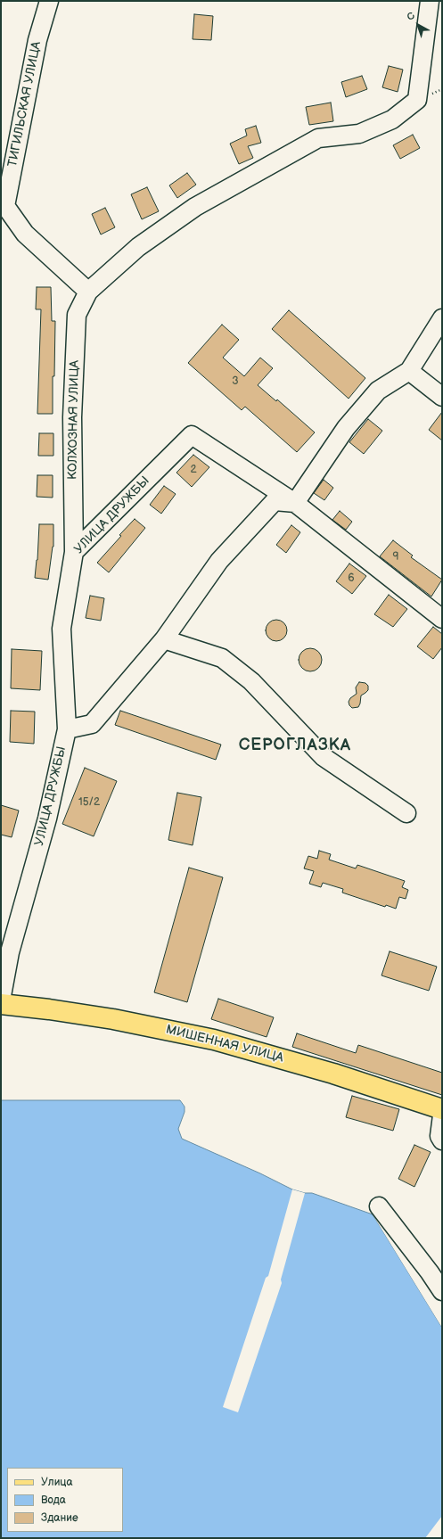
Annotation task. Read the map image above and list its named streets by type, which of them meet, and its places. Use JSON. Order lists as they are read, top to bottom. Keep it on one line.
{"streets":{"main road":["МИШЕННАЯ УЛИЦА"],"street":["ТИГИЛЬСКАЯ УЛИЦА","КОЛХОЗНАЯ УЛИЦА","УЛИЦА ДРУЖБЫ"]},"crossings":[["ТИГИЛЬСКАЯ УЛИЦА","КОЛХОЗНАЯ УЛИЦА"],["КОЛХОЗНАЯ УЛИЦА","УЛИЦА ДРУЖБЫ"]],"districts":["СЕРОГЛАЗКА"],"house_numbers":["3","2","9","6","15/2"],"legend":["Улица","Вода","Здание"],"north":"top left"}
